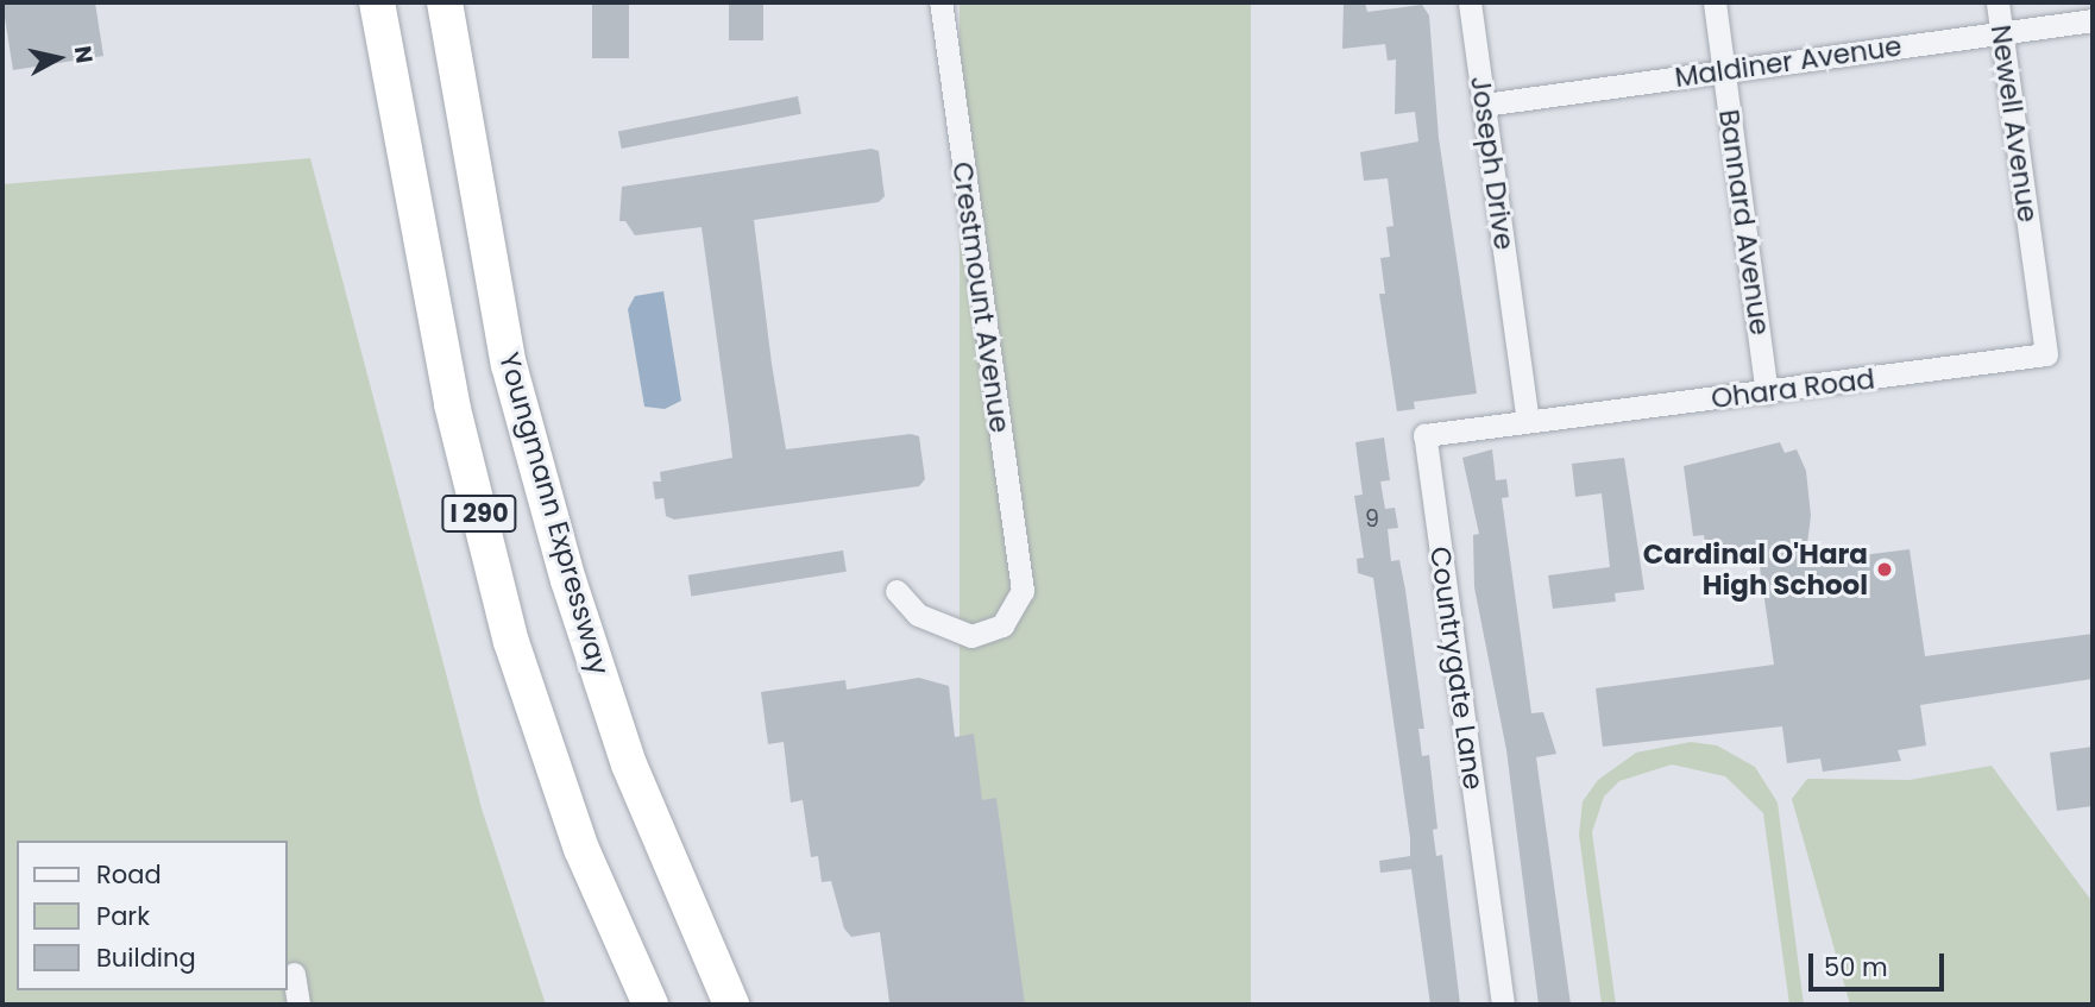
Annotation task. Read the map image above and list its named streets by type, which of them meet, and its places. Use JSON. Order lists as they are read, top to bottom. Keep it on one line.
{"streets":{"highway":["I 290","Youngmann Expressway"],"street":["Maldiner Avenue","Newell Avenue","Joseph Drive","Bannard Avenue","Crestmount Avenue","Ohara Road","Countrygate Lane"]},"crossings":[["Maldiner Avenue","Newell Avenue"],["Maldiner Avenue","Joseph Drive"],["Maldiner Avenue","Bannard Avenue"],["Newell Avenue","Ohara Road"],["Joseph Drive","Ohara Road"],["Joseph Drive","Countrygate Lane"],["Bannard Avenue","Ohara Road"],["Ohara Road","Countrygate Lane"]],"places":["Cardinal O'Hara High School"],"house_numbers":["9"],"legend":["Road","Park","Building"],"scale_bar":"50 m","north":"right"}
